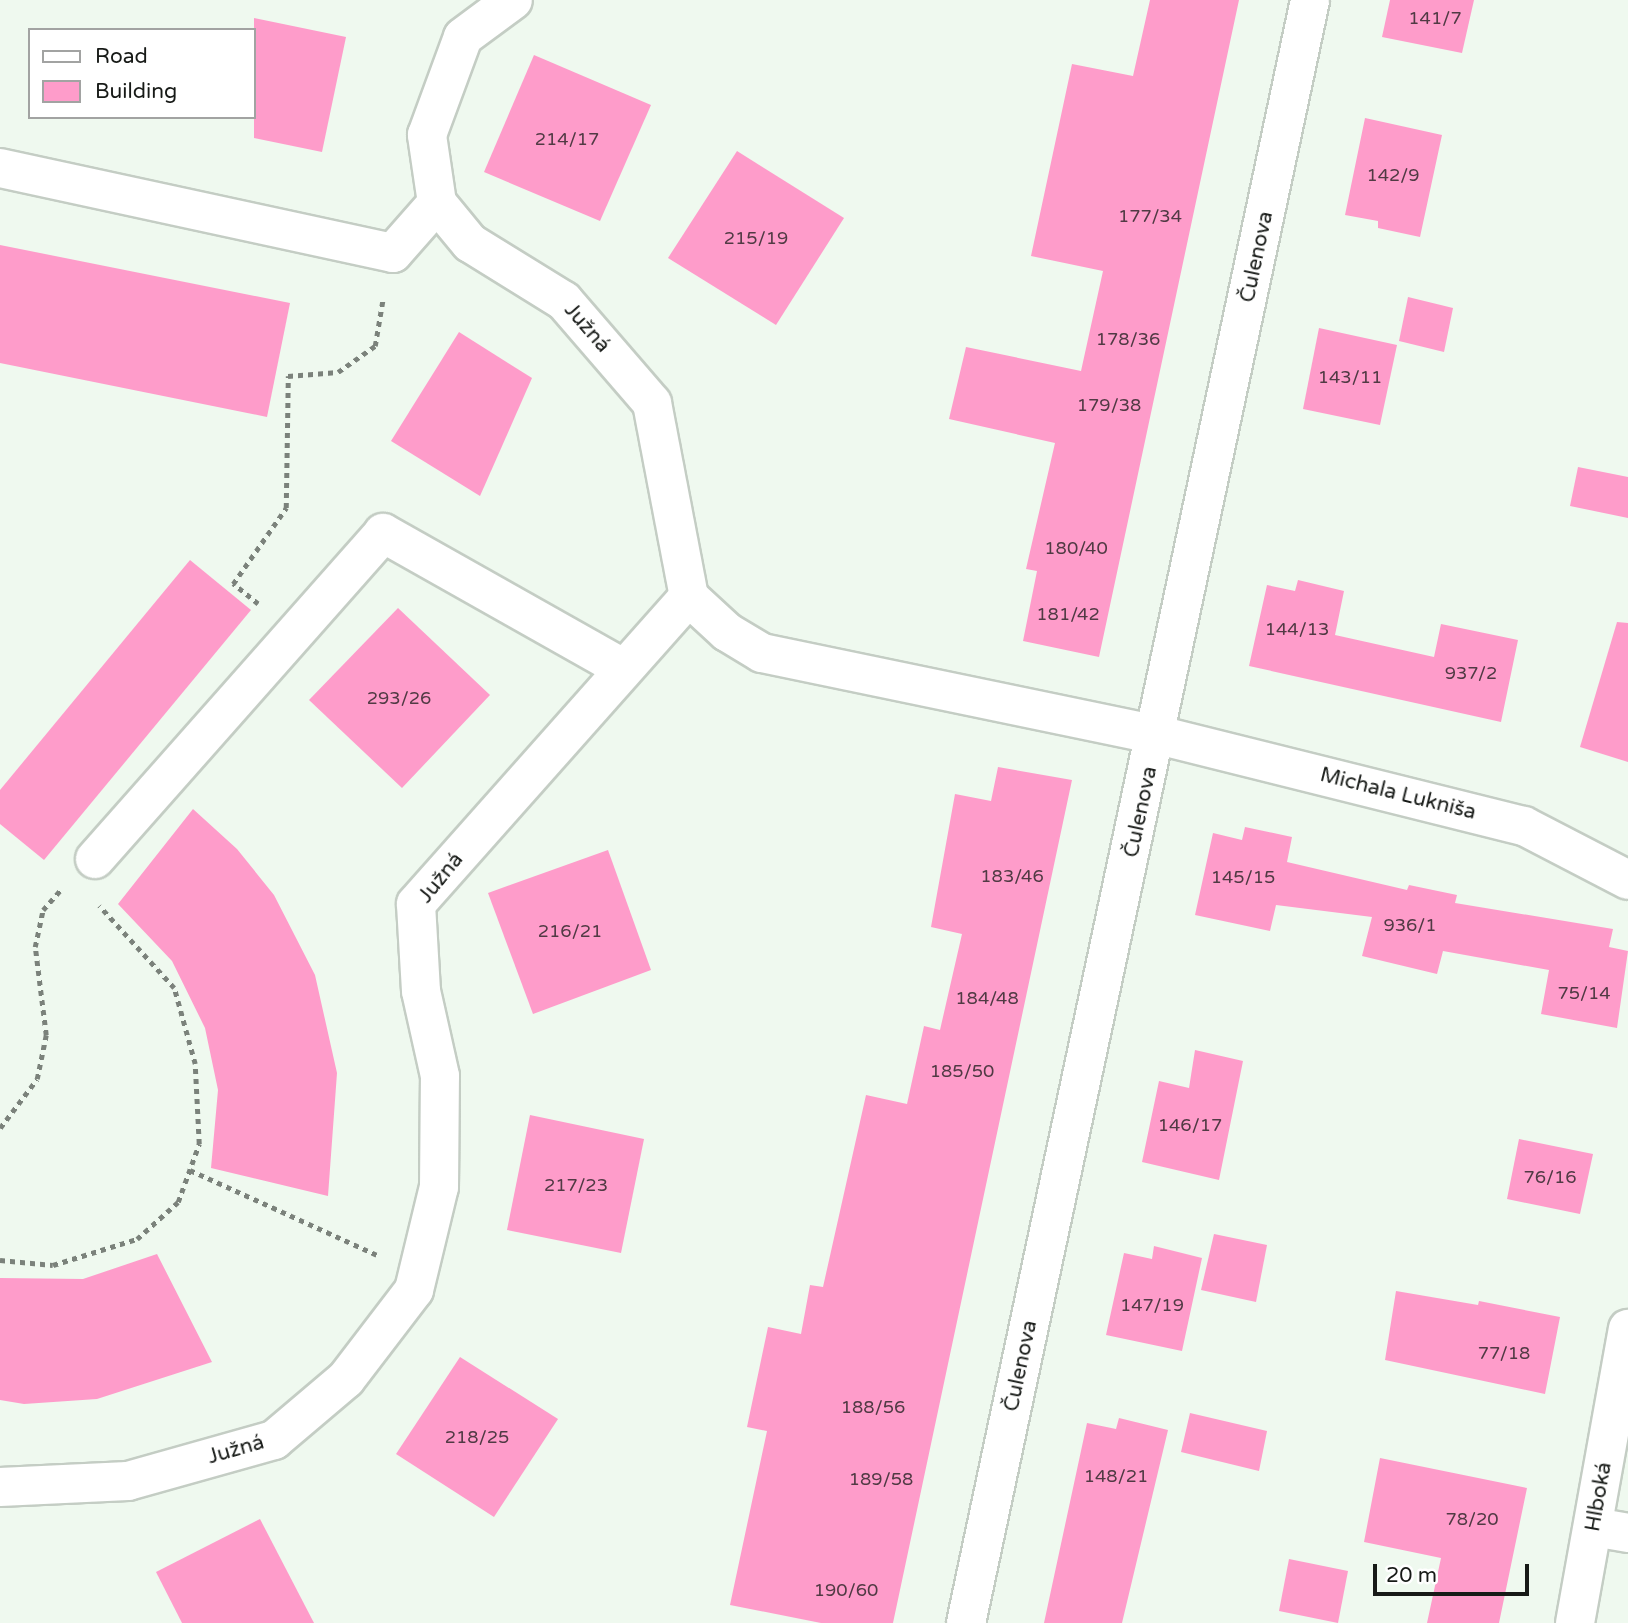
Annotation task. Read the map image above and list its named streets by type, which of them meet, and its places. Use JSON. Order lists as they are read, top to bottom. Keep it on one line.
{"streets":{"street":["Čulenova","Južná","Michala Lukniša","Hlboká"]},"crossings":[["Čulenova","Michala Lukniša"],["Južná","Michala Lukniša"]],"house_numbers":["141/7","214/17","142/9","177/34","215/19","178/36","143/11","179/38","180/40","181/42","144/13","937/2","293/26","183/46","145/15","936/1","216/21","75/14","184/48","185/50","146/17","76/16","217/23","147/19","77/18","188/56","218/25","148/21","189/58","78/20","190/60"],"legend":["Road","Building"],"scale_bar":"20 m"}
